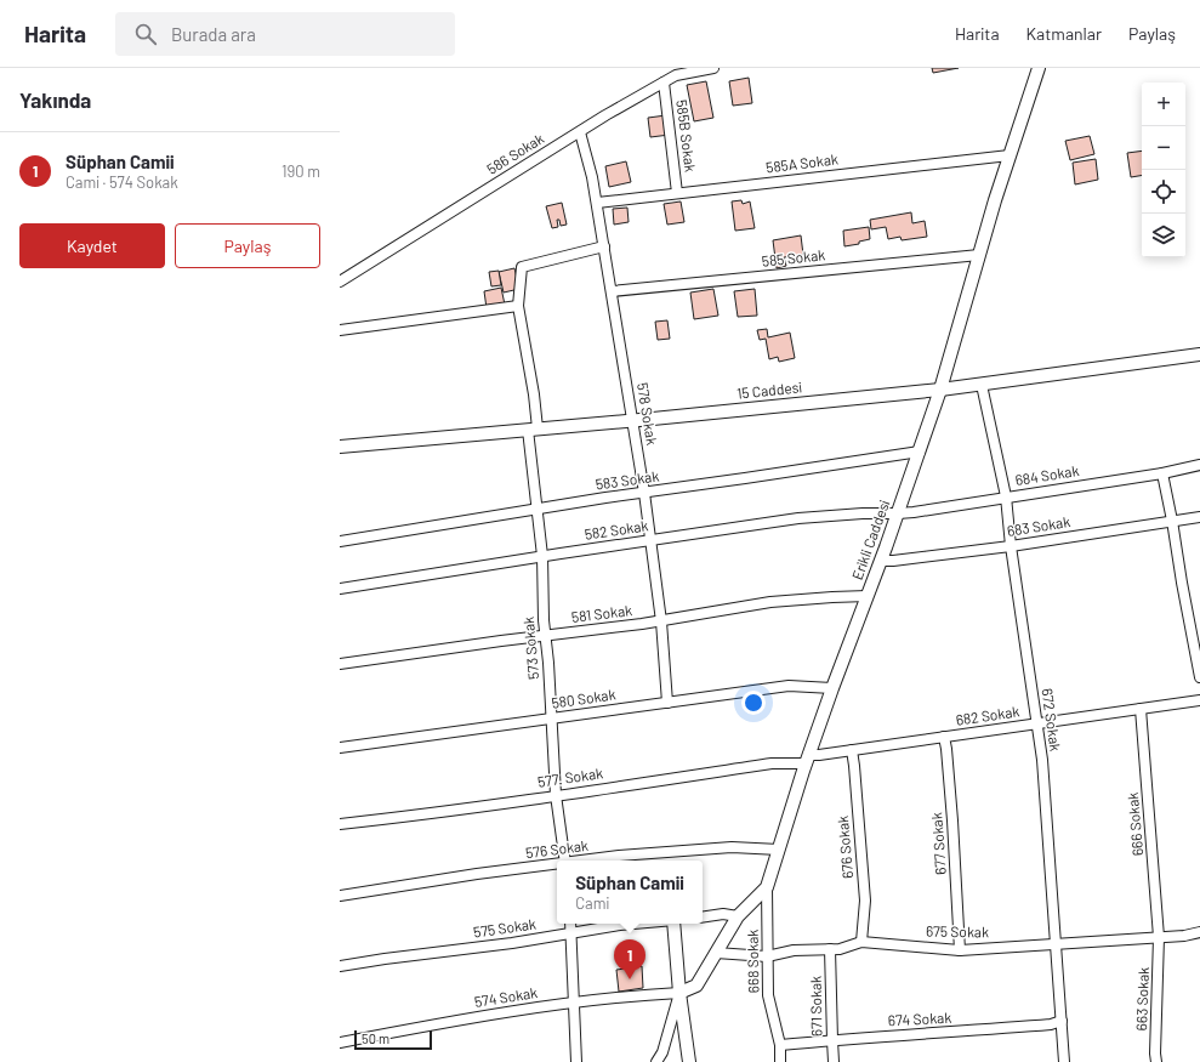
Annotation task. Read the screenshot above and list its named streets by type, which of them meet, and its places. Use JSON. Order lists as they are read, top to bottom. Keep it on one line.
{"streets":{"street":["585B Sokak","586 Sokak","585A Sokak","585 Sokak","15 Caddesi","578 Sokak","684 Sokak","583 Sokak","683 Sokak","582 Sokak","Erikli Caddesi","581 Sokak","573 Sokak","580 Sokak","682 Sokak","672 Sokak","577. Sokak","666 Sokak","677 Sokak","676 Sokak","576 Sokak","575 Sokak","675 Sokak","668 Sokak","574 Sokak","663 Sokak","671 Sokak","674 Sokak"]},"crossings":[["585B Sokak","586 Sokak"],["585B Sokak","585A Sokak"],["586 Sokak","578 Sokak"],["585A Sokak","578 Sokak"],["585A Sokak","Erikli Caddesi"],["585 Sokak","578 Sokak"],["585 Sokak","Erikli Caddesi"],["15 Caddesi","578 Sokak"],["15 Caddesi","Erikli Caddesi"],["15 Caddesi","573 Sokak"],["15 Caddesi","672 Sokak"],["578 Sokak","583 Sokak"],["578 Sokak","582 Sokak"],["578 Sokak","581 Sokak"],["578 Sokak","573 Sokak"],["578 Sokak","580 Sokak"],["684 Sokak","582 Sokak"],["684 Sokak","Erikli Caddesi"],["684 Sokak","672 Sokak"],["583 Sokak","Erikli Caddesi"],["583 Sokak","573 Sokak"],["683 Sokak","Erikli Caddesi"],["683 Sokak","672 Sokak"],["582 Sokak","Erikli Caddesi"],["582 Sokak","573 Sokak"],["Erikli Caddesi","581 Sokak"],["Erikli Caddesi","580 Sokak"],["Erikli Caddesi","682 Sokak"],["Erikli Caddesi","577. Sokak"],["Erikli Caddesi","576 Sokak"],["Erikli Caddesi","668 Sokak"],["581 Sokak","573 Sokak"],["573 Sokak","580 Sokak"],["573 Sokak","577. Sokak"],["682 Sokak","672 Sokak"],["682 Sokak","577. Sokak"],["682 Sokak","666 Sokak"],["682 Sokak","677 Sokak"],["682 Sokak","676 Sokak"],["672 Sokak","675 Sokak"],["672 Sokak","674 Sokak"],["666 Sokak","675 Sokak"],["666 Sokak","663 Sokak"],["677 Sokak","675 Sokak"],["676 Sokak","675 Sokak"],["675 Sokak","668 Sokak"],["675 Sokak","663 Sokak"],["675 Sokak","671 Sokak"],["668 Sokak","674 Sokak"],["671 Sokak","674 Sokak"]],"scale_bar":"50 m","page":{"header":"Harita","search":"Burada ara","nav":["Harita","Katmanlar","Paylaş"],"heading":"Yakında","map_buttons":["+","−"],"list":[{"mark":"1","name":"Süphan Camii","note":"Cami · 574 Sokak","value":"190 m"}],"buttons":["Kaydet","Paylaş"],"popup":["Süphan Camii","Cami"],"pins":"1","scale":"50 m"}}
